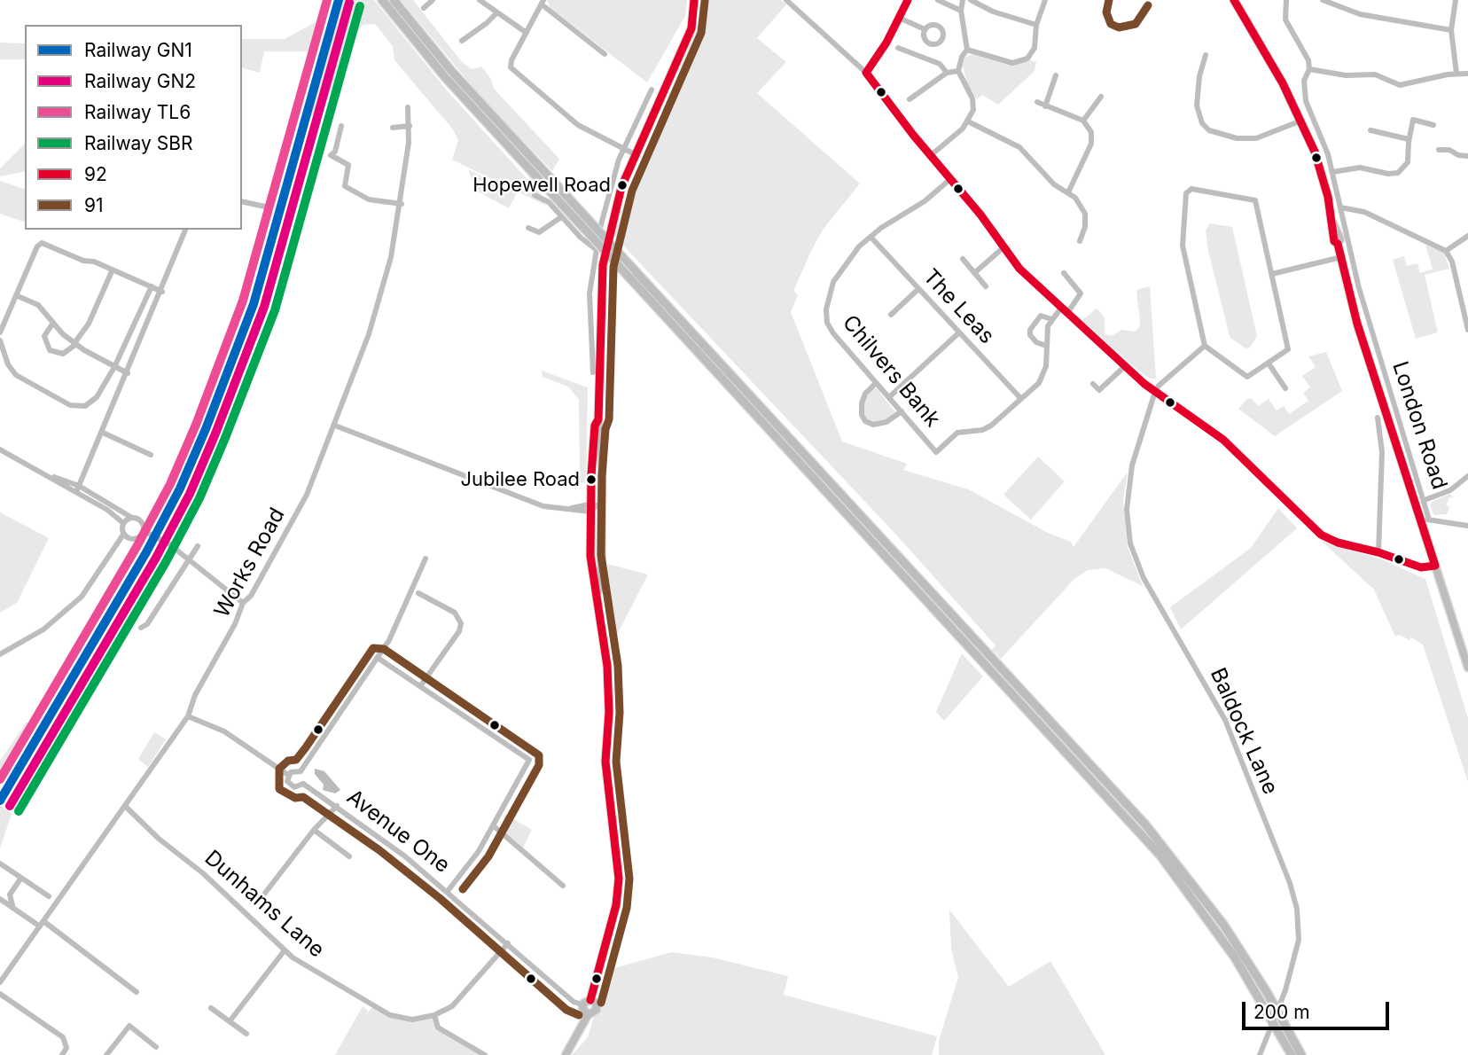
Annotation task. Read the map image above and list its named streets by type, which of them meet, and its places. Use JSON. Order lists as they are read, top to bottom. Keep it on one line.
{"streets":{"main road":["London Road"],"street":["The Leas","Chilvers Bank","Works Road","Baldock Lane","Avenue One","Dunhams Lane"]},"crossings":[["The Leas","Chilvers Bank"],["Works Road","Dunhams Lane"]],"places":["Hopewell Road","Jubilee Road"],"lines":["rail line GN1","rail line TL6","transit line 92","transit line 91","rail line GN2","rail line SBR"],"legend":["Railway GN1","Railway GN2","Railway TL6","Railway SBR","92","91"],"scale_bar":"200 m"}
